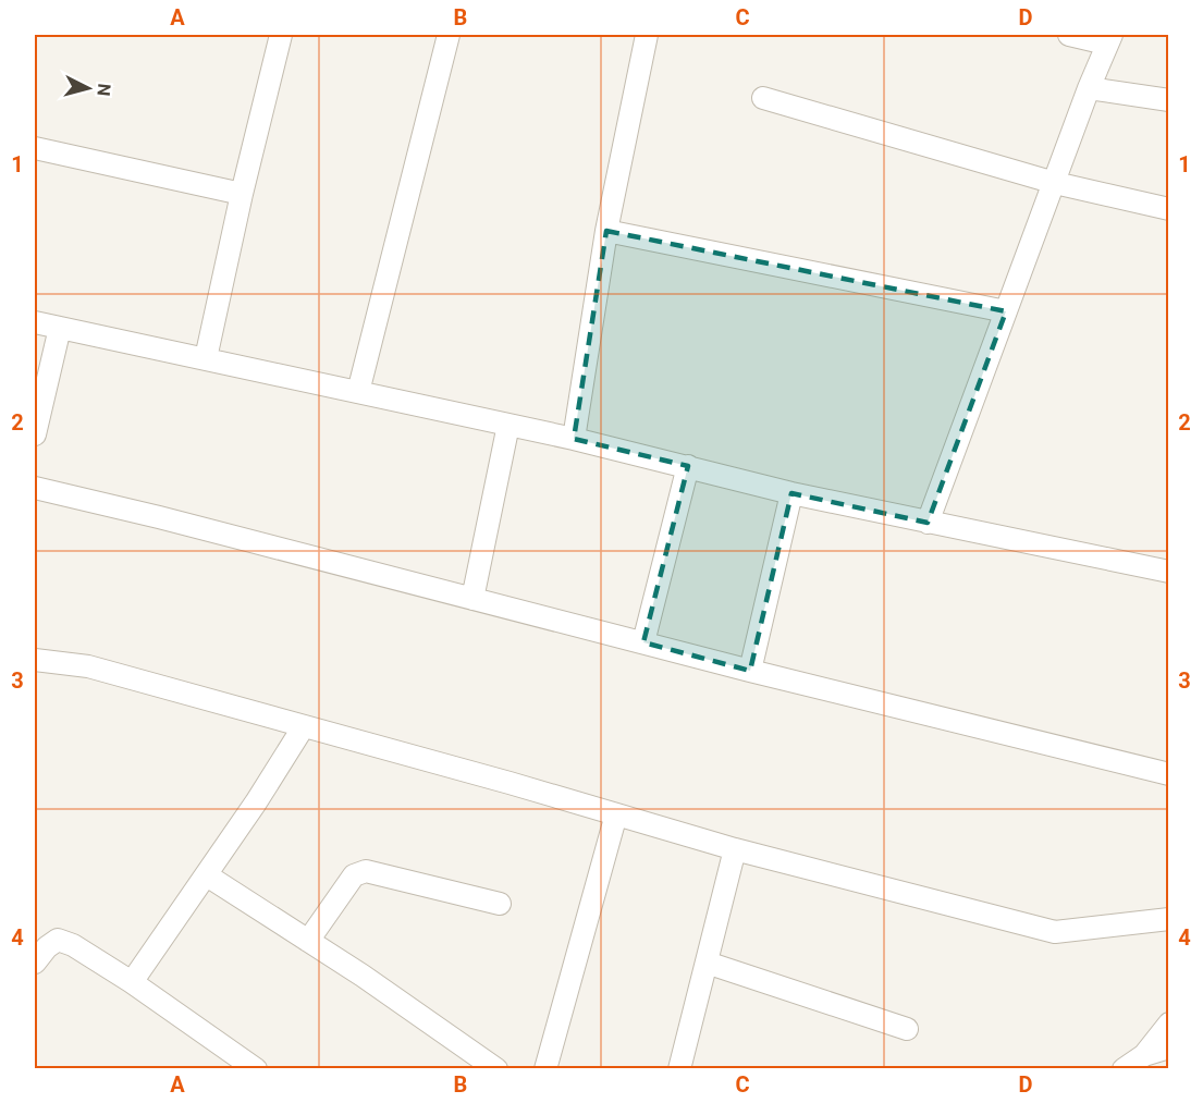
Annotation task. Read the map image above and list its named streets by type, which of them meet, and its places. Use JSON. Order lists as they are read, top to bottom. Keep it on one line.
{"north":"right","grid":{"columns":["A","B","C","D"],"rows":["1","2","3","4"]}}
